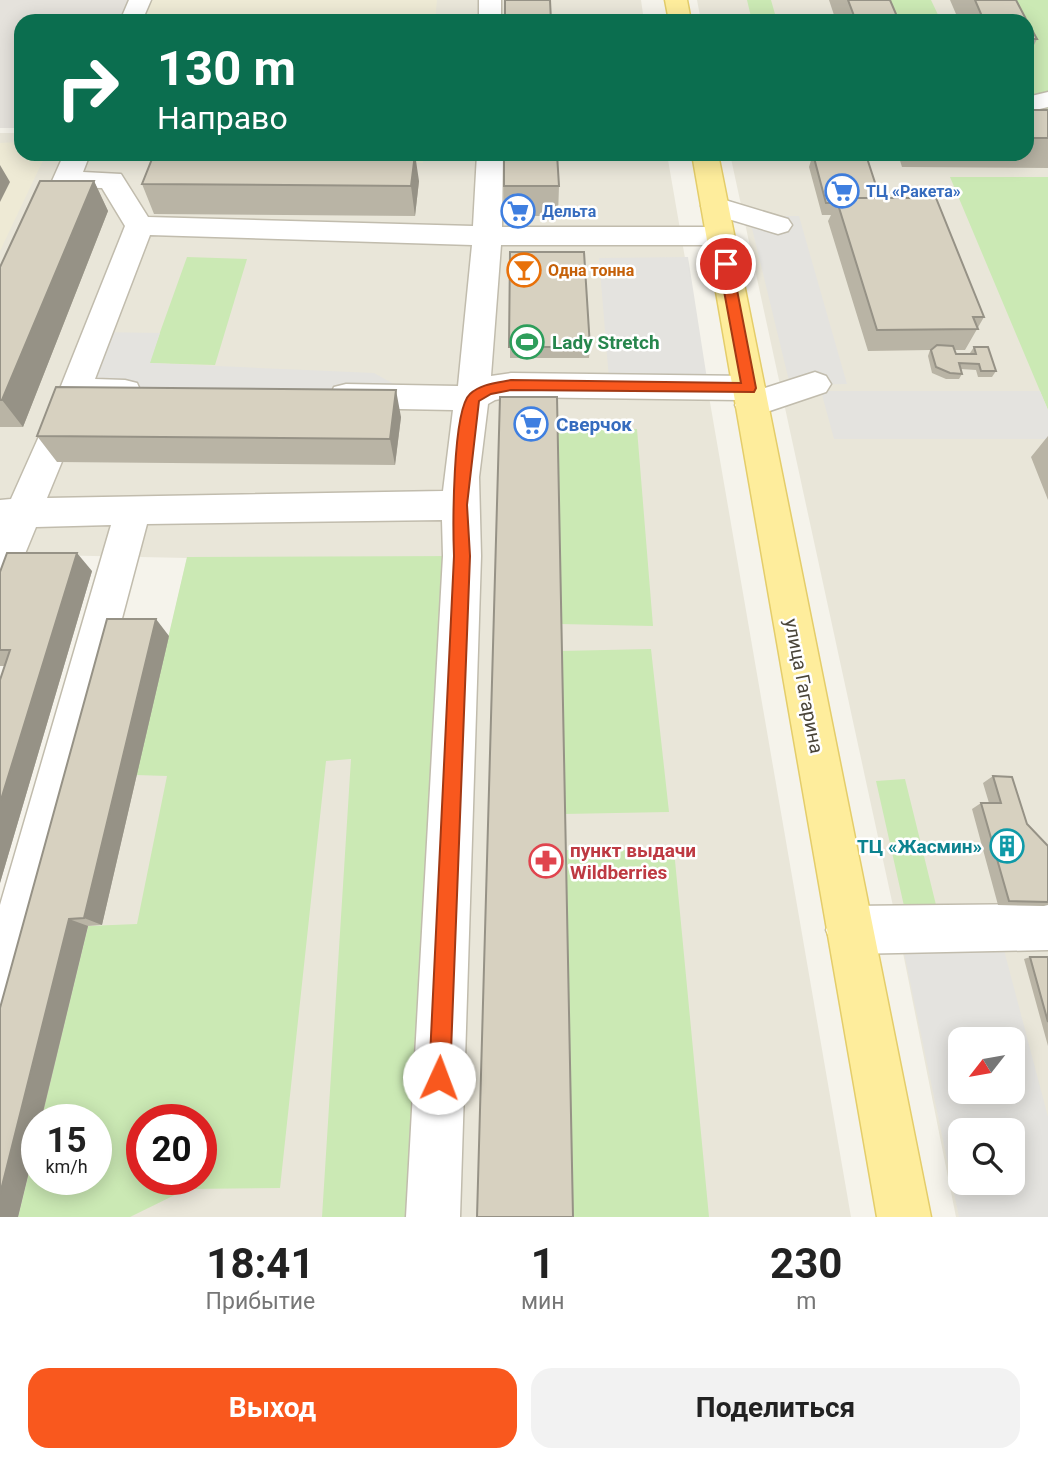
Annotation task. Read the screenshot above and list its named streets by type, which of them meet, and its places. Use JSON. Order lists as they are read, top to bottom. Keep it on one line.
{"streets":{"main road":["улица Гагарина"]},"places":{"supermarket":["ТЦ «Ракета»","Дельта","Сверчок"],"bar":["Одна тонна"],"sports":["Lady Stretch"],"building":["ТЦ «Жасмин»"],"pharmacy":["пункт выдачи Wildberries"]},"north":"bottom left","page":{"turn":["130 m","Направо"],"speed":"15 km/h","limit":"20","eta":["18:41","Прибытие","1","мин","230","m"],"buttons":["Выход","Поделиться"]}}
